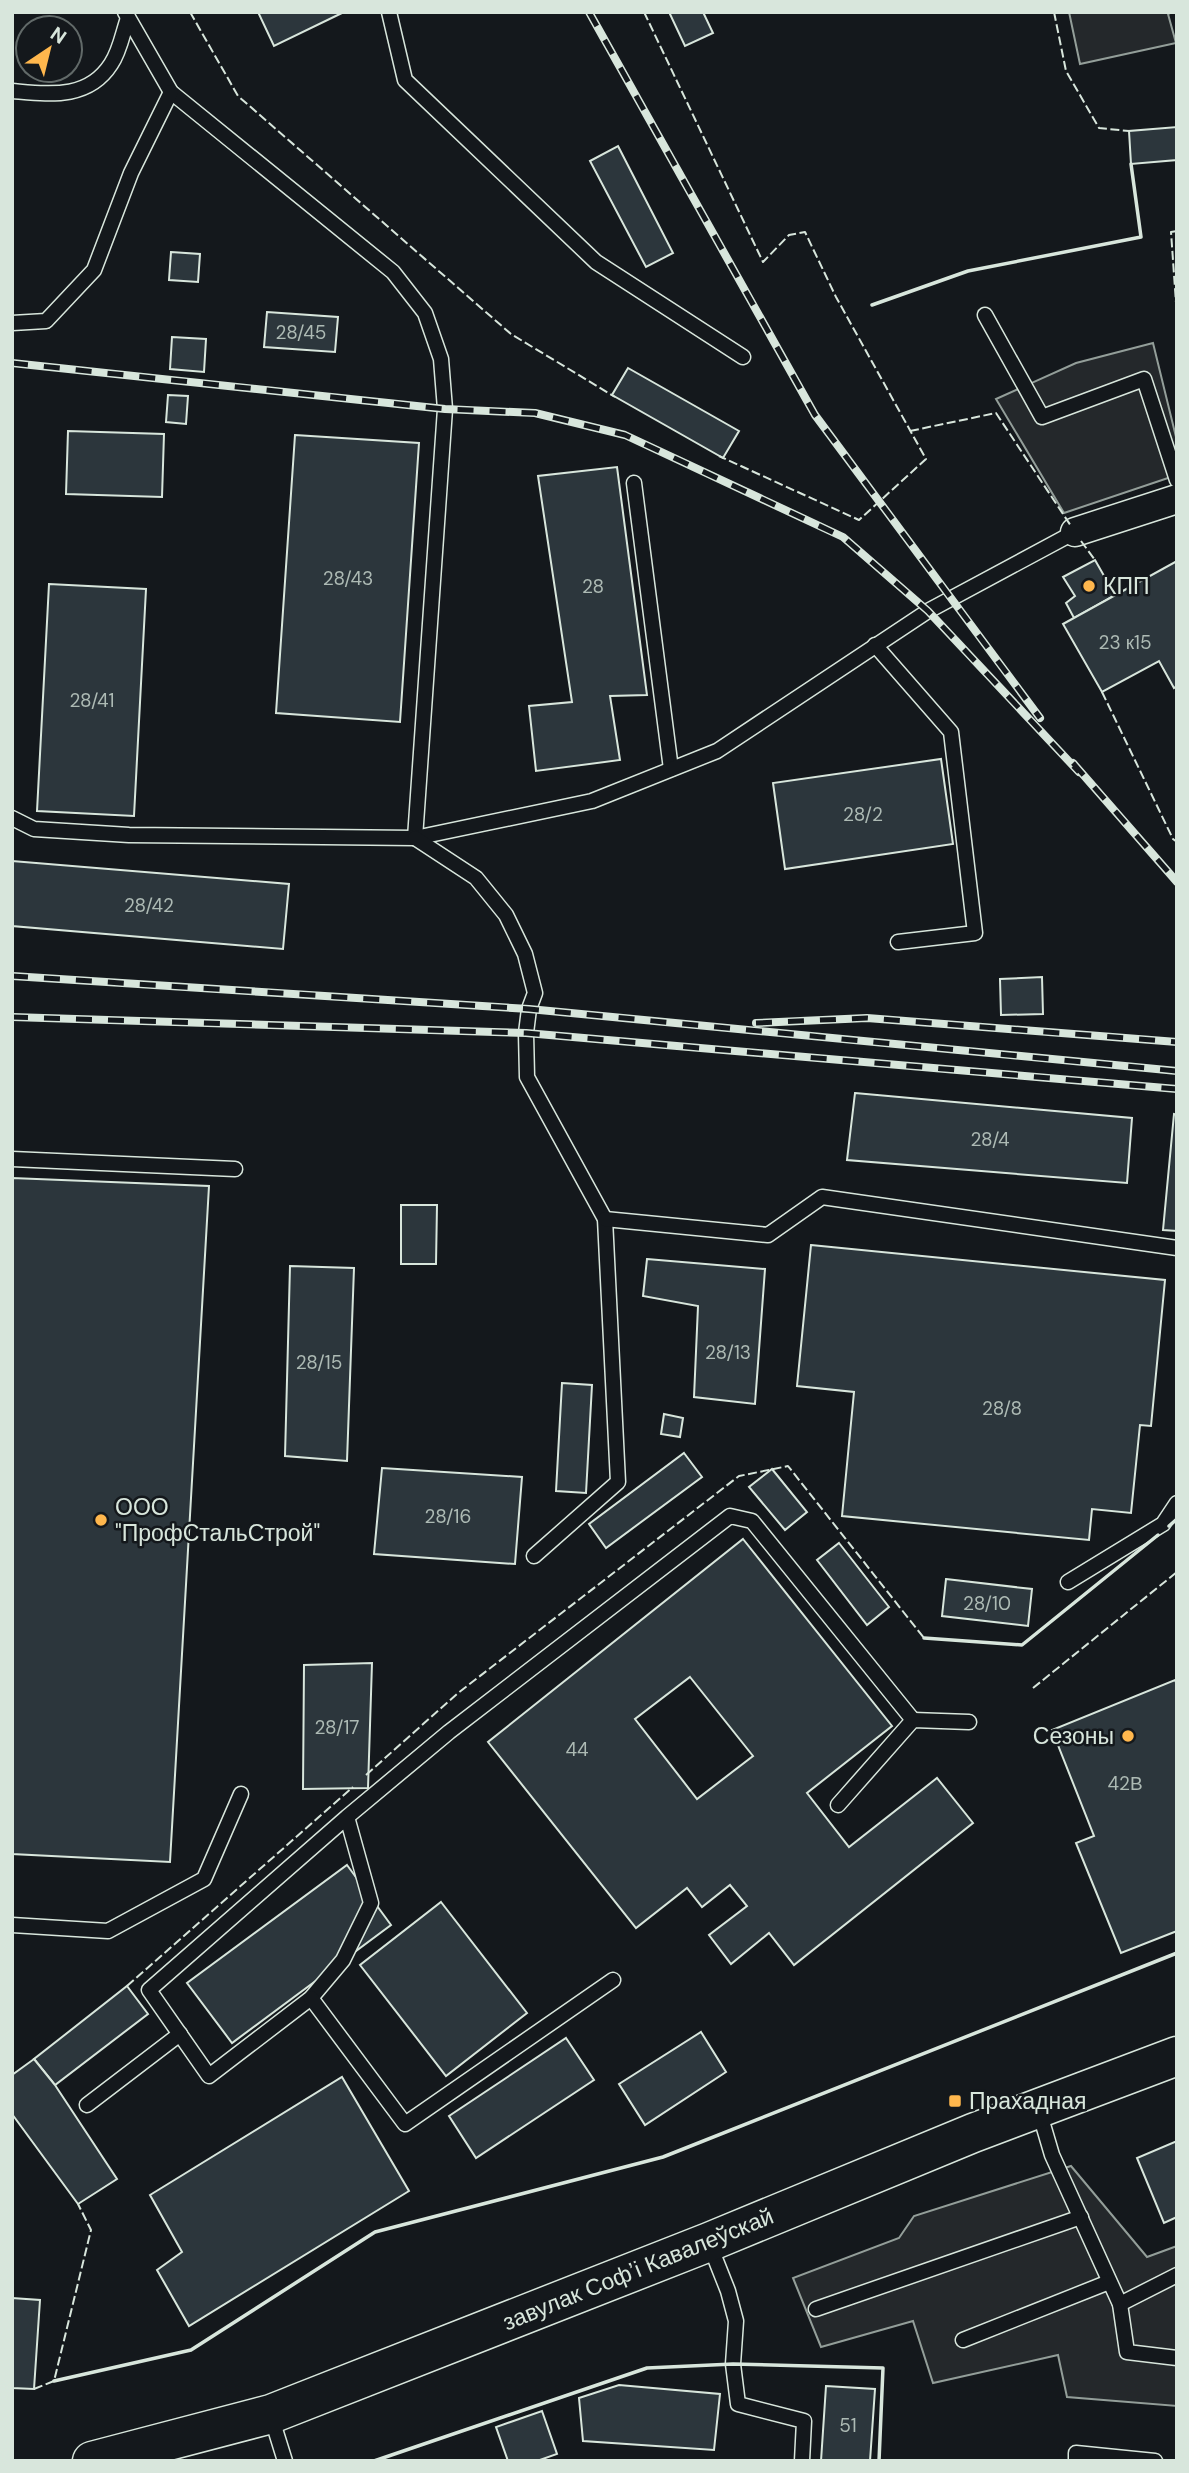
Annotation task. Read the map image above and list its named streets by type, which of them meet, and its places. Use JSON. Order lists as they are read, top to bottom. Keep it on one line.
{"streets":{"street":["завулак Софʼі Кавалеўскай"]},"places":{"other":["КПП","ООО \"ПрофСтальСтрой\"","Сезоны"],"transit":["Прахадная"]},"house_numbers":["28/45","28/43","28","23 к15","28/41","28/2","28/42","28/4","28/13","28/15","28/8","28/16","28/10","28/17","44","42В","51"],"north":"top right"}
